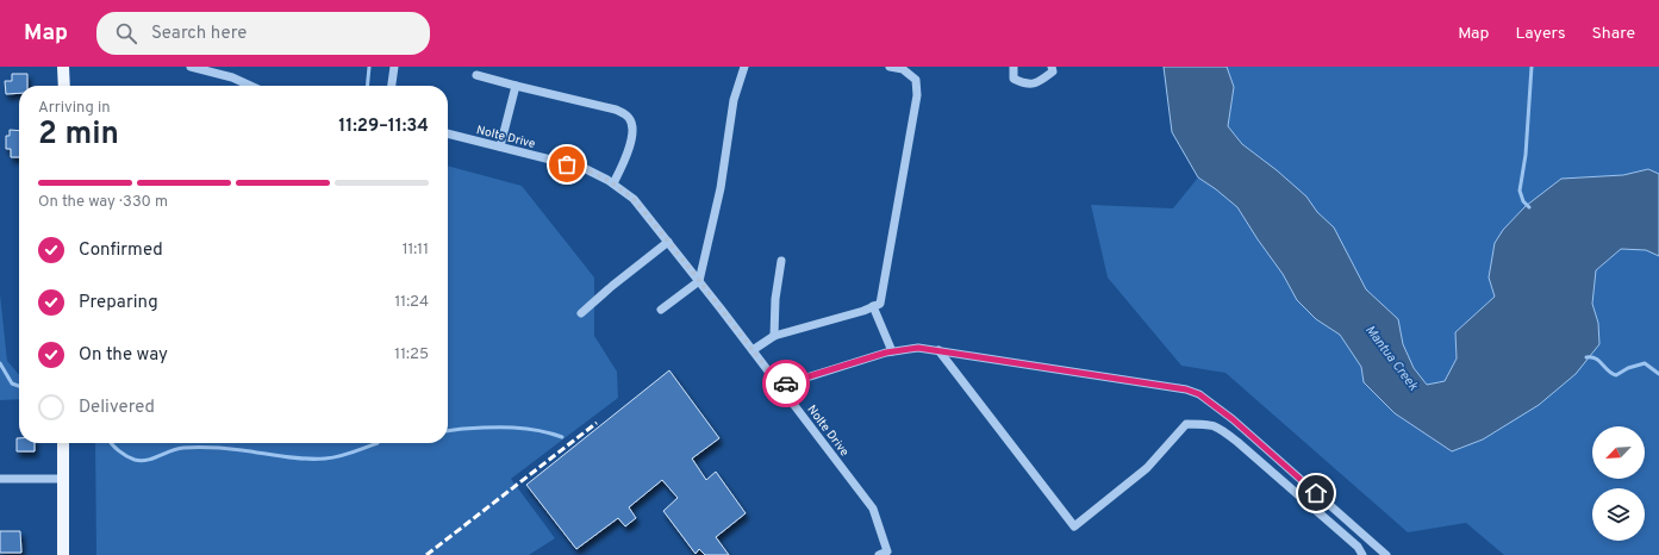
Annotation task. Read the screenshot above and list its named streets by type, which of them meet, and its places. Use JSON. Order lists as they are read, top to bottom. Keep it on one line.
{"streets":{"street":["Nolte Drive"]},"water":["Mantua Creek"],"north":"bottom left","page":{"header":"Map","search":"Search here","nav":["Map","Layers","Share"],"heading":["2 min","Arriving in","11:29–11:34"],"bar":"On the way · 330 m","list":[["Confirmed","11:11"],["Preparing","11:24"],["On the way","11:25"],"Delivered"]}}
